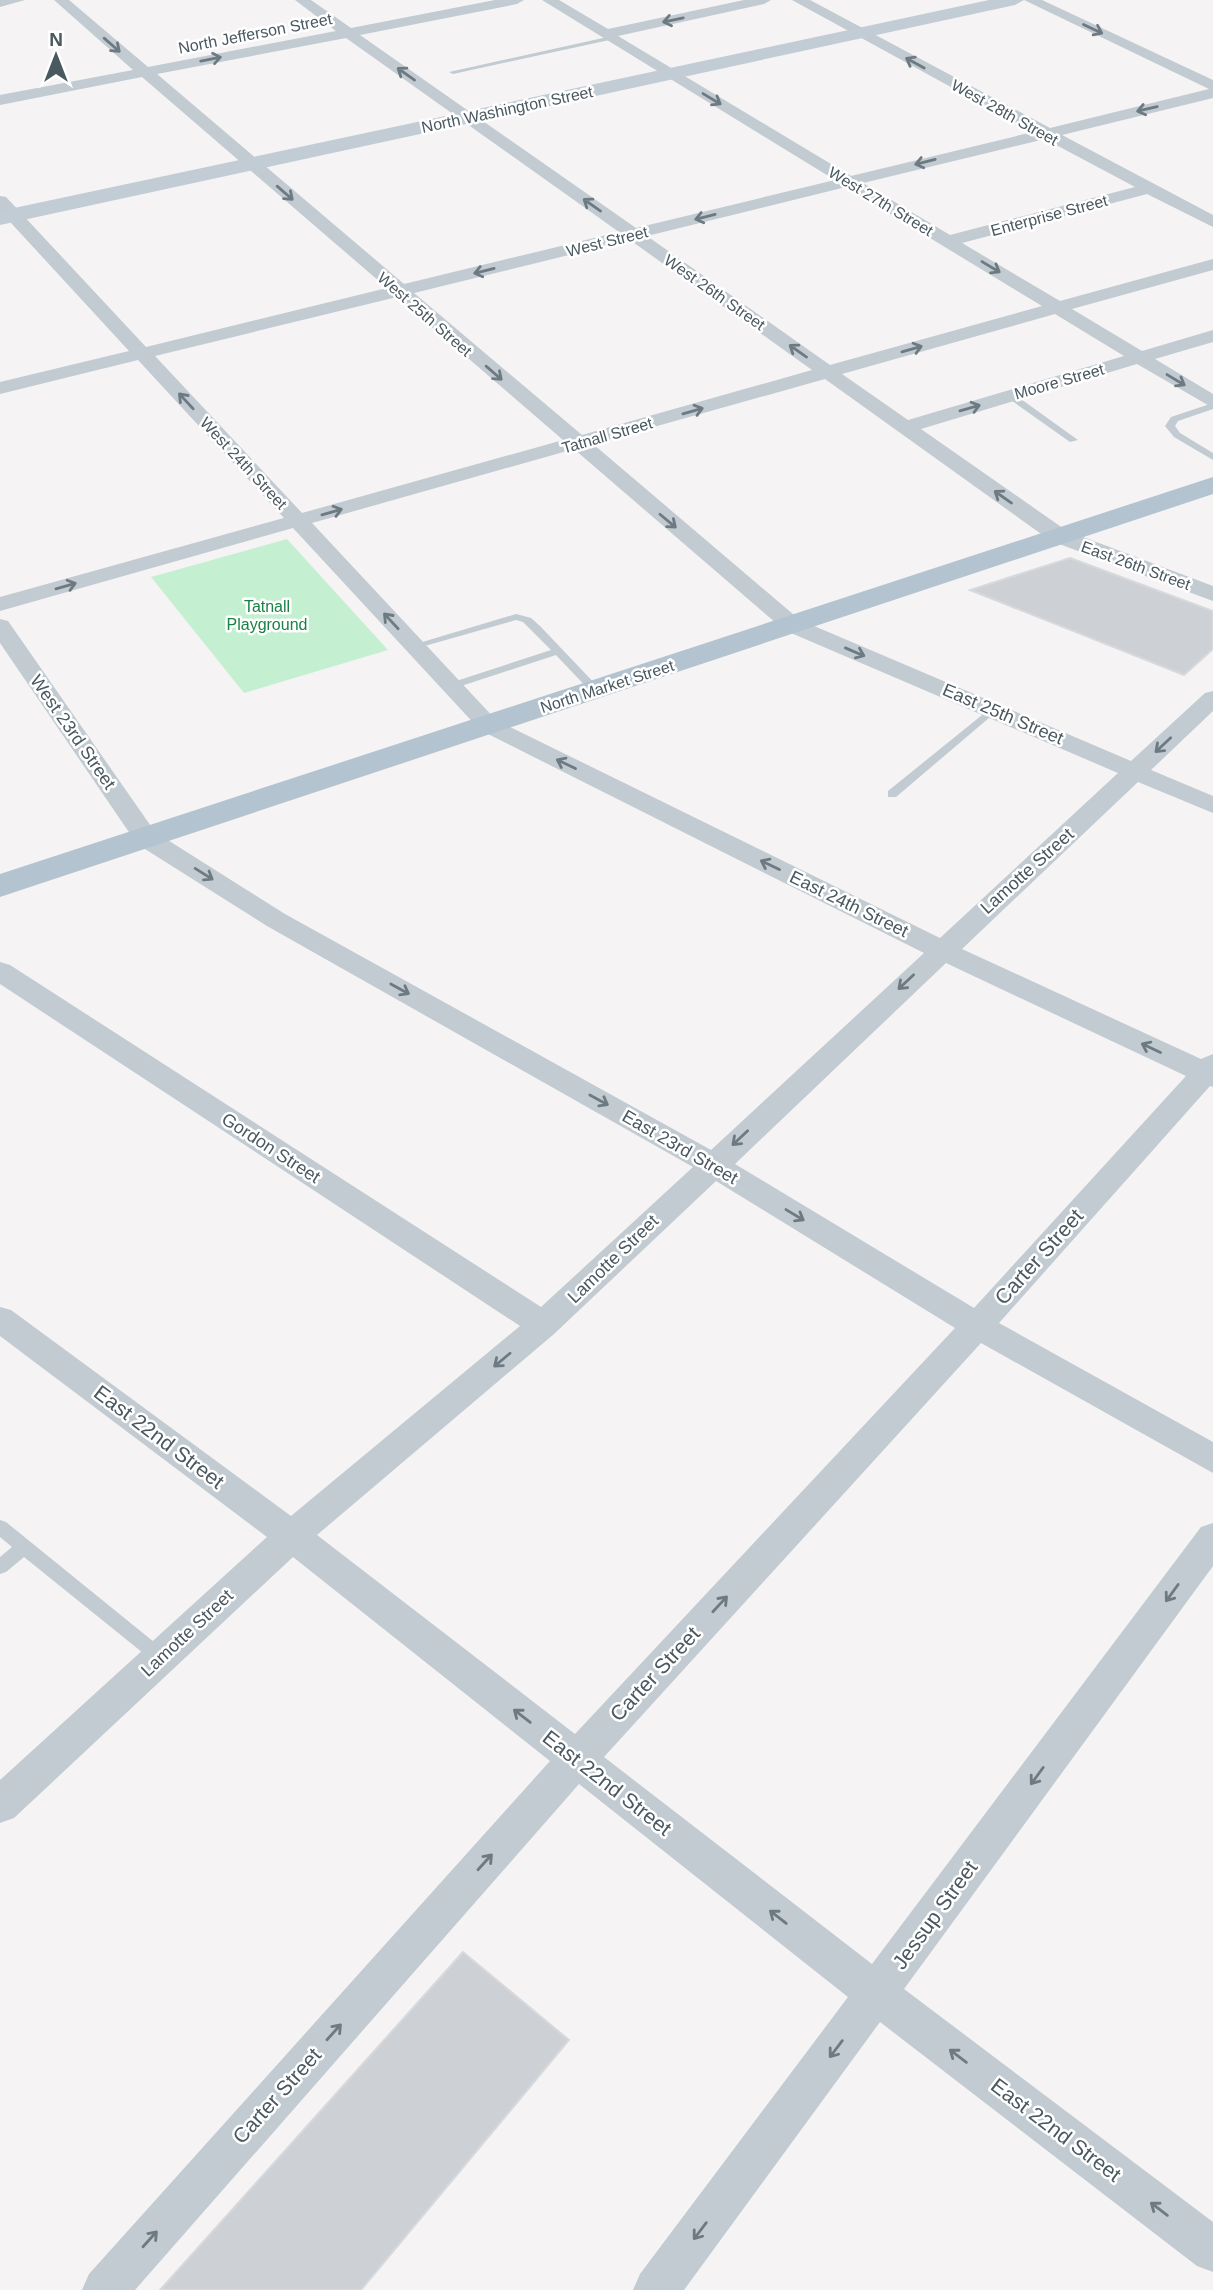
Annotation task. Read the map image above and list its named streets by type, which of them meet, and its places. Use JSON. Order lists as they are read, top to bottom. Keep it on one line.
{"streets":{"main road":["North Washington Street","North Market Street"],"street":["North Jefferson Street","West 28th Street","West 27th Street","Enterprise Street","West Street","West 26th Street","West 25th Street","Moore Street","Tatnall Street","West 24th Street","East 26th Street","East 25th Street","West 23rd Street","Lamotte Street","East 24th Street","East 23rd Street","Gordon Street","Carter Street","East 22nd Street","Jessup Street"]},"crossings":[["North Jefferson Street","West 26th Street"],["North Jefferson Street","West 25th Street"],["North Washington Street","West 28th Street"],["North Washington Street","West 27th Street"],["North Washington Street","West 26th Street"],["North Washington Street","West 25th Street"],["North Washington Street","West 24th Street"],["West 28th Street","Enterprise Street"],["West 28th Street","West Street"],["West 27th Street","Enterprise Street"],["West 27th Street","West Street"],["West 27th Street","Moore Street"],["West 27th Street","Tatnall Street"],["West Street","West 26th Street"],["West Street","West 25th Street"],["West Street","West 24th Street"],["West 26th Street","Moore Street"],["West 26th Street","Tatnall Street"],["West 26th Street","East 26th Street"],["West 26th Street","North Market Street"],["West 25th Street","Tatnall Street"],["West 25th Street","North Market Street"],["West 25th Street","East 25th Street"],["Tatnall Street","West 24th Street"],["West 24th Street","North Market Street"],["West 24th Street","East 24th Street"],["East 26th Street","North Market Street"],["North Market Street","East 25th Street"],["North Market Street","West 23rd Street"],["North Market Street","East 24th Street"],["North Market Street","East 23rd Street"],["East 25th Street","Lamotte Street"],["West 23rd Street","East 23rd Street"],["Lamotte Street","East 24th Street"],["Lamotte Street","East 23rd Street"],["Lamotte Street","Gordon Street"],["Lamotte Street","East 22nd Street"],["East 24th Street","Carter Street"],["East 23rd Street","Carter Street"],["Carter Street","East 22nd Street"],["East 22nd Street","Jessup Street"]],"one_way":["North Jefferson Street","West Street","West 26th Street","West 25th Street","Tatnall Street","West 24th Street","East 25th Street","Lamotte Street","East 24th Street","East 23rd Street","Carter Street","East 22nd Street","Jessup Street"],"parks":["Tatnall Playground"],"north":"top"}
